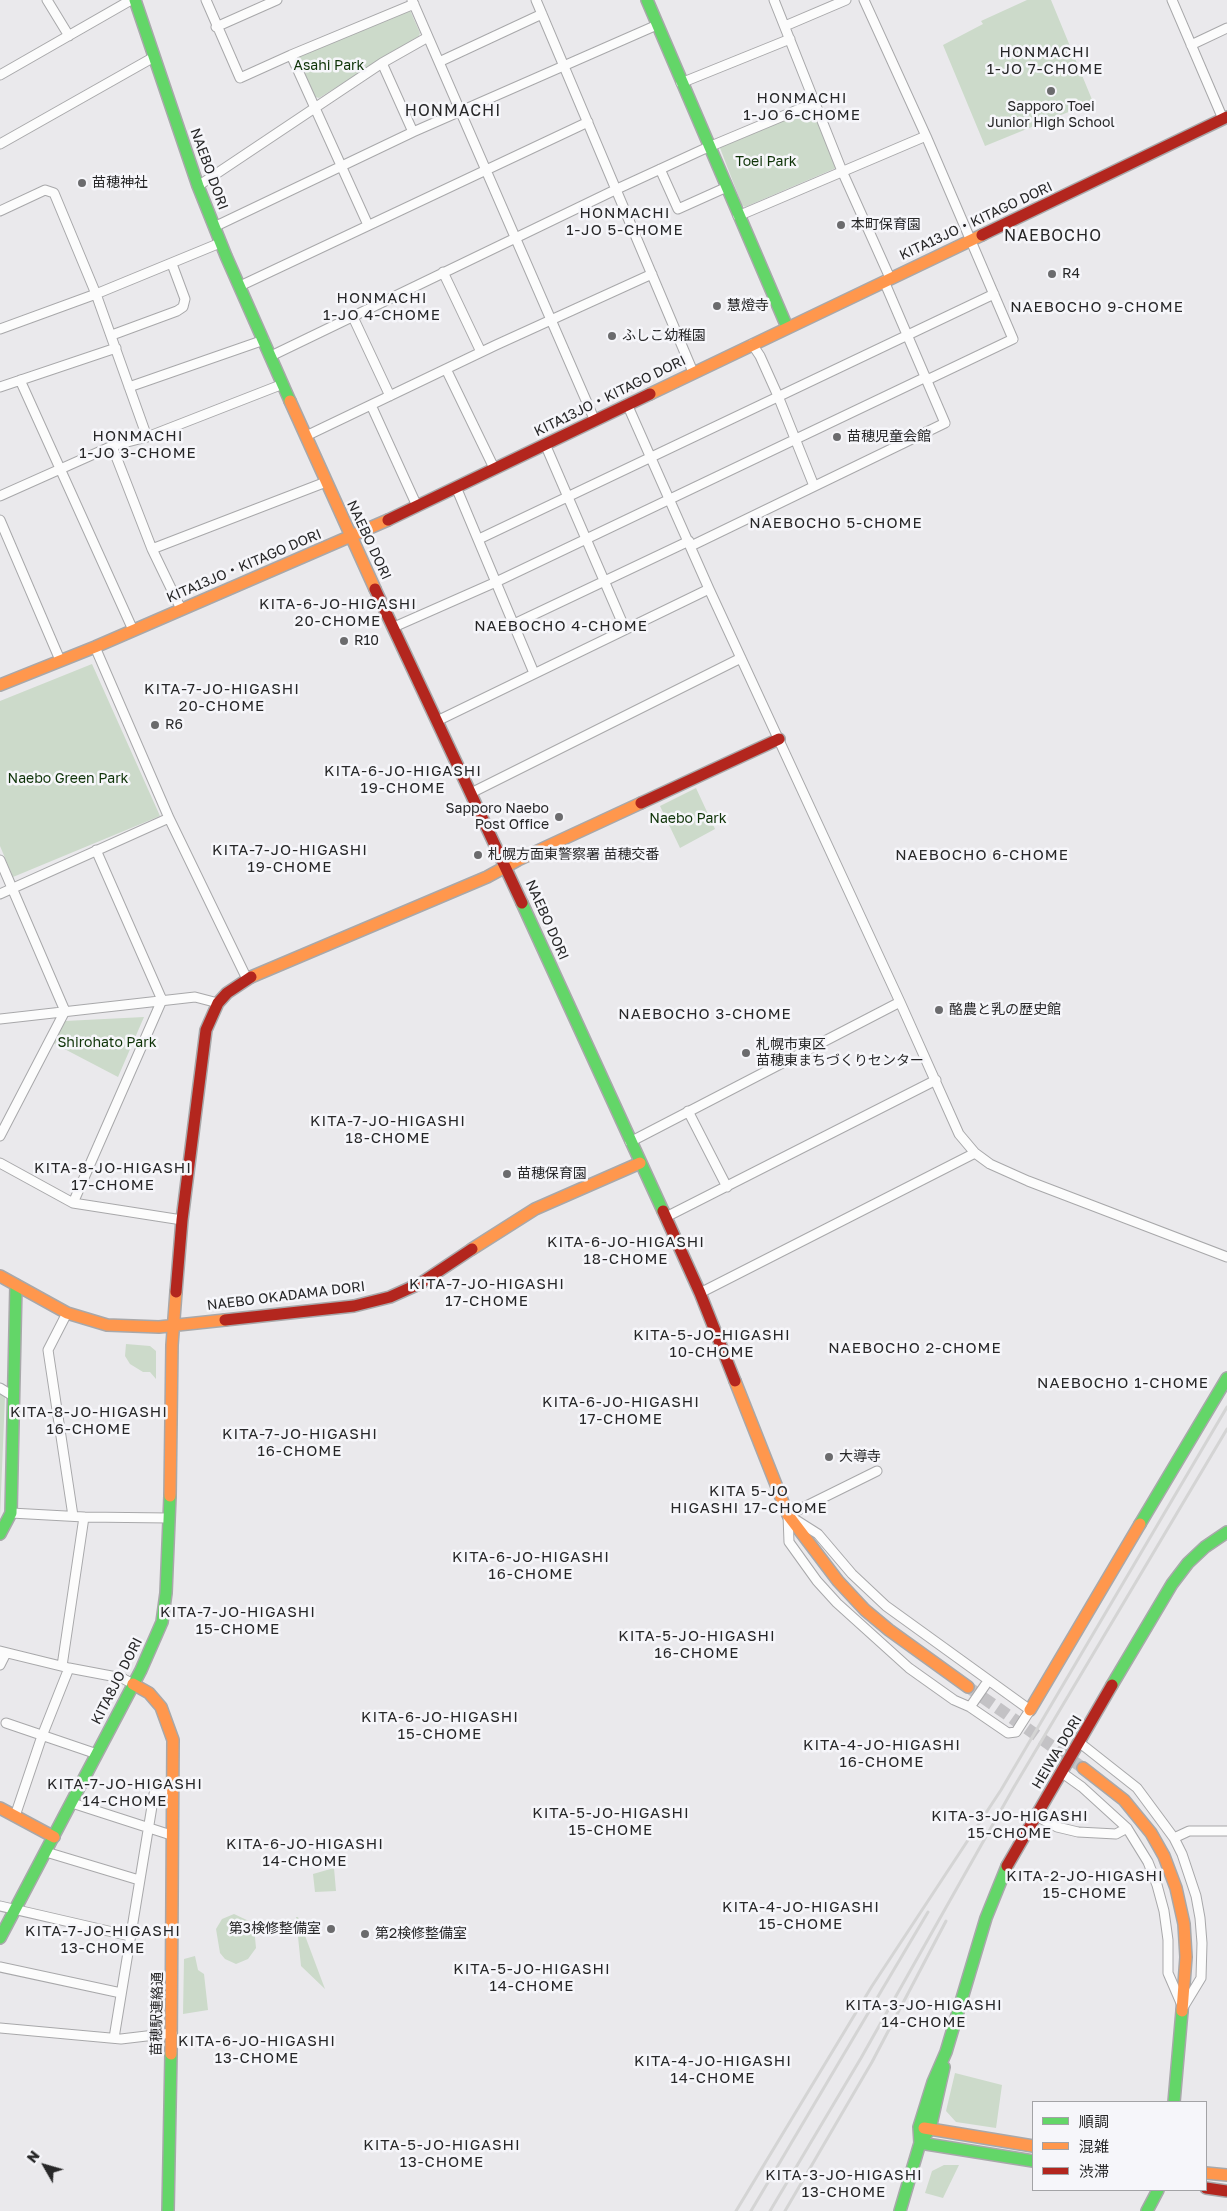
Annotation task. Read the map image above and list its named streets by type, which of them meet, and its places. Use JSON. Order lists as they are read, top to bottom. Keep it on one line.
{"streets":{"street":["NAEBO DORI","KITA13JO・KITAGO DORI","NAEBO OKADAMA DORI","KITA8JO DORI","HEIWA DORI","苗穂駅連絡通"]},"crossings":[["NAEBO DORI","KITA13JO・KITAGO DORI"],["NAEBO DORI","NAEBO OKADAMA DORI"],["NAEBO OKADAMA DORI","KITA8JO DORI"],["KITA8JO DORI","苗穂駅連絡通"]],"districts":["HONMACHI 1-JO 7-CHOME","HONMACHI 1-JO 6-CHOME","HONMACHI","HONMACHI 1-JO 5-CHOME","NAEBOCHO","HONMACHI 1-JO 4-CHOME","NAEBOCHO 9-CHOME","HONMACHI 1-JO 3-CHOME","NAEBOCHO 5-CHOME","KITA-6-JO-HIGASHI 20-CHOME","NAEBOCHO 4-CHOME","KITA-7-JO-HIGASHI 20-CHOME","KITA-6-JO-HIGASHI 19-CHOME","KITA-7-JO-HIGASHI 19-CHOME","NAEBOCHO 6-CHOME","NAEBOCHO 3-CHOME","KITA-7-JO-HIGASHI 18-CHOME","KITA-8-JO-HIGASHI 17-CHOME","KITA-6-JO-HIGASHI 18-CHOME","KITA-7-JO-HIGASHI 17-CHOME","KITA-5-JO-HIGASHI 10-CHOME","NAEBOCHO 2-CHOME","NAEBOCHO 1-CHOME","KITA-6-JO-HIGASHI 17-CHOME","KITA-8-JO-HIGASHI 16-CHOME","KITA-7-JO-HIGASHI 16-CHOME","KITA 5-JO HIGASHI 17-CHOME","KITA-6-JO-HIGASHI 16-CHOME","KITA-7-JO-HIGASHI 15-CHOME","KITA-5-JO-HIGASHI 16-CHOME","KITA-6-JO-HIGASHI 15-CHOME","KITA-4-JO-HIGASHI 16-CHOME","KITA-7-JO-HIGASHI 14-CHOME","KITA-5-JO-HIGASHI 15-CHOME","KITA-3-JO-HIGASHI 15-CHOME","KITA-6-JO-HIGASHI 14-CHOME","KITA-2-JO-HIGASHI 15-CHOME","KITA-4-JO-HIGASHI 15-CHOME","KITA-7-JO-HIGASHI 13-CHOME","KITA-5-JO-HIGASHI 14-CHOME","KITA-3-JO-HIGASHI 14-CHOME","KITA-6-JO-HIGASHI 13-CHOME","KITA-4-JO-HIGASHI 14-CHOME","KITA-5-JO-HIGASHI 13-CHOME","KITA-3-JO-HIGASHI 13-CHOME"],"parks":["Asahi Park","Toei Park","Naebo Green Park","Naebo Park","Shirohato Park"],"places":["Sapporo Toei Junior High School","苗穂神社","本町保育園","R4","慧燈寺","ふしこ幼稚園","苗穂児童会館","R10","R6","Sapporo Naebo Post Office","札幌方面東警察署 苗穂交番","酪農と乳の歴史館","札幌市東区 苗穂東まちづくりセンター","苗穂保育園","大導寺","第3検修整備室","第2検修整備室"],"legend":["順調","混雑","渋滞"],"north":"top left"}
